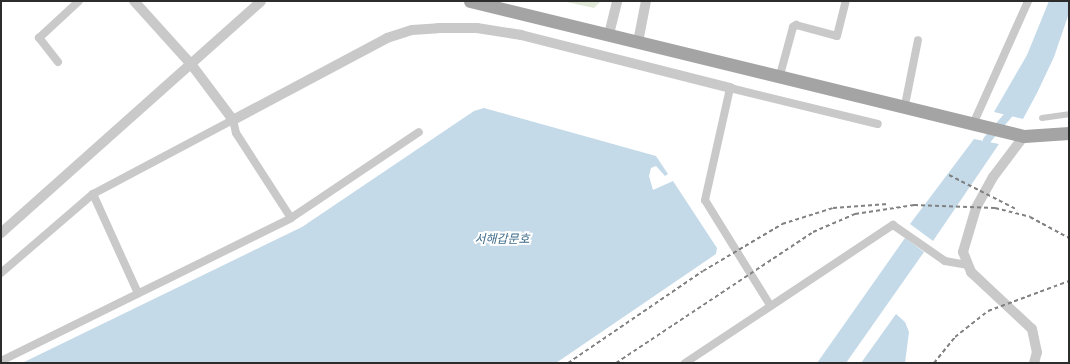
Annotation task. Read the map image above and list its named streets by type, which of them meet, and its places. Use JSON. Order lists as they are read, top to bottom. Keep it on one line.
{"water":["서해갑문호"]}
